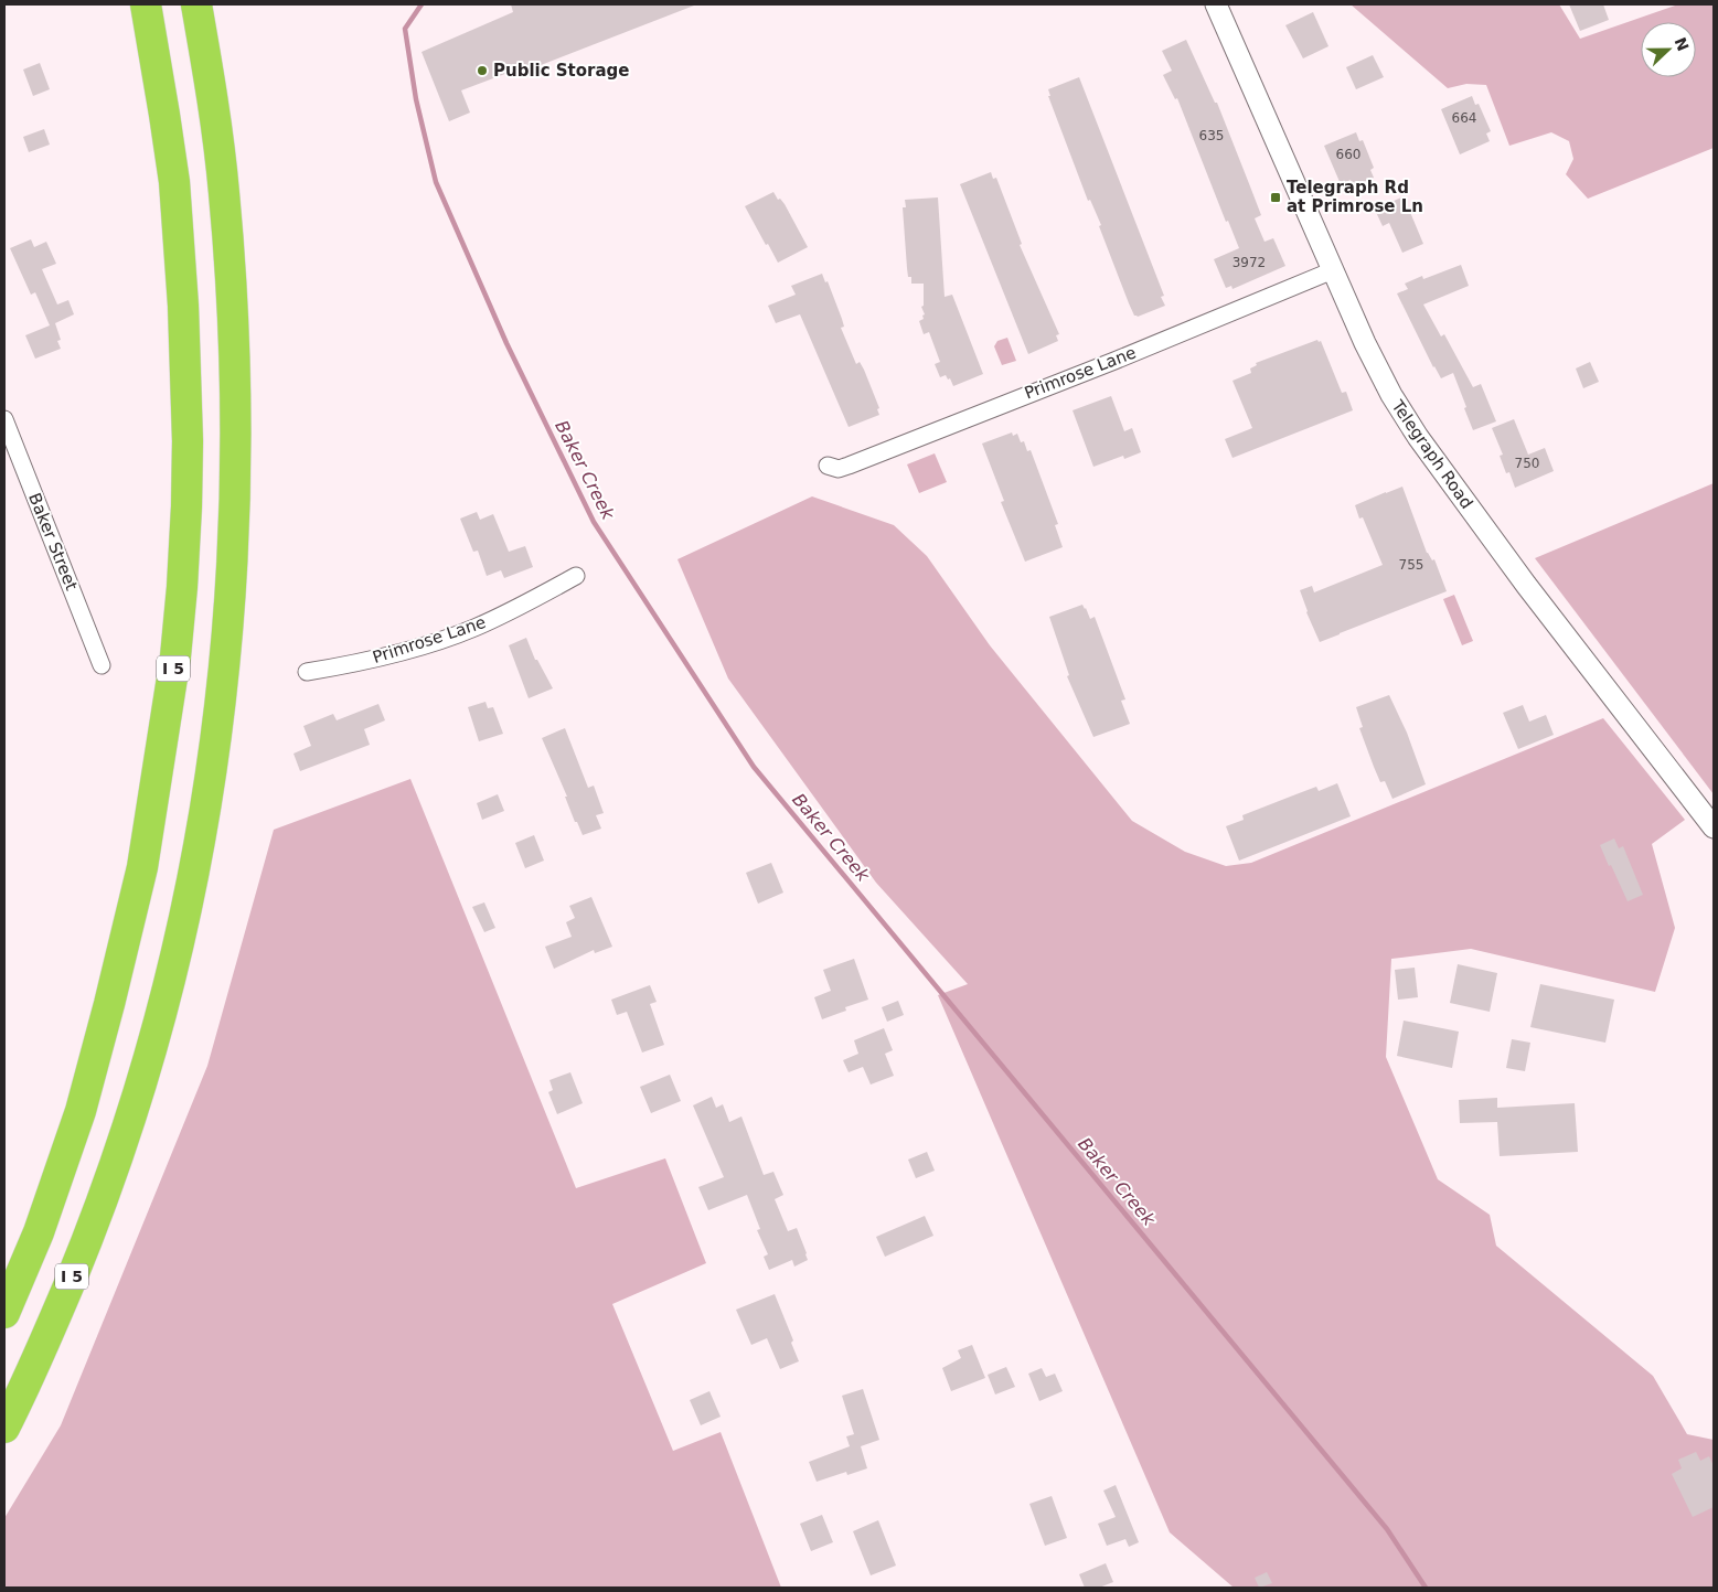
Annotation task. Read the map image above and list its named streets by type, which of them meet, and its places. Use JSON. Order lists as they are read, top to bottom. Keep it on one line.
{"streets":{"highway":["I 5"],"street":["Primrose Lane","Telegraph Road","Baker Street"]},"crossings":[["Primrose Lane","Telegraph Road"]],"water":["Baker Creek"],"places":{"other":["Public Storage"],"transit":["Telegraph Rd at Primrose Ln"]},"house_numbers":["664","635","660","3972","750","755"],"north":"right"}
